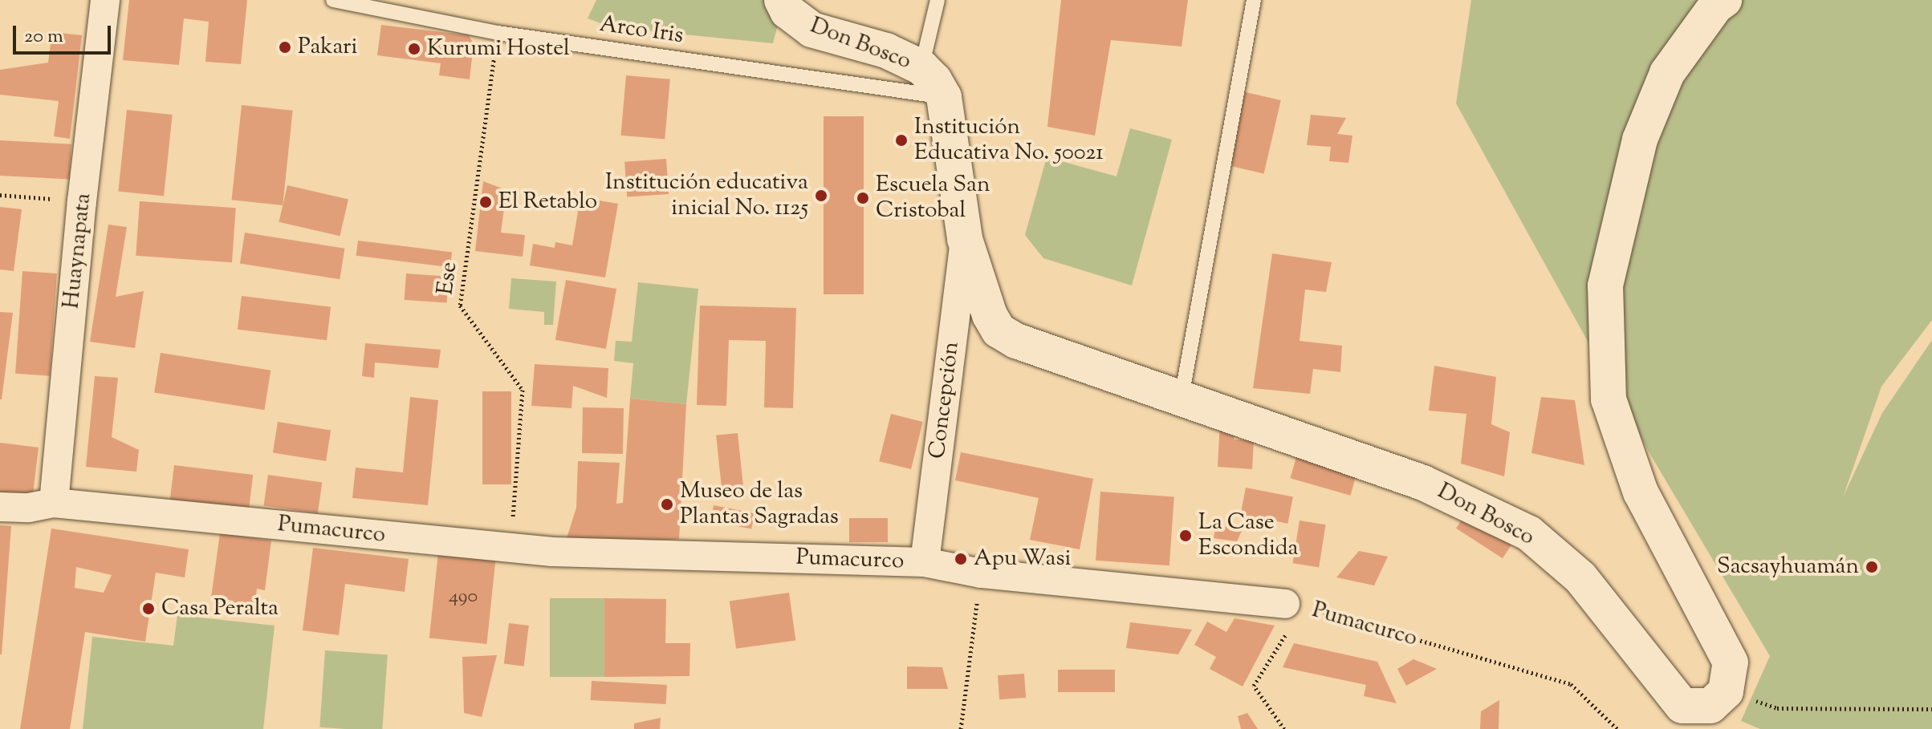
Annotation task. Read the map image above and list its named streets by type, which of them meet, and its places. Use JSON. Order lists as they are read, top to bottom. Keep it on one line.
{"streets":{"street":["Don Bosco","Huaynapata","Concepción","Pumacurco"],"lane":["Arco Iris"],"path":["Ese"]},"crossings":[["Arco Iris","Don Bosco"],["Arco Iris","Ese"],["Don Bosco","Concepción"],["Huaynapata","Pumacurco"],["Ese","Pumacurco"],["Concepción","Pumacurco"]],"places":["Pakari","Kurumi Hostel","Institución Educativa No. 50021","Institución educativa inicial No. 1125","Escuela San Cristobal","El Retablo","Museo de las Plantas Sagradas","La Case Escondida","Apu Wasi","Sacsayhuamán","Casa Peralta"],"house_numbers":["490"],"scale_bar":"20 m"}
